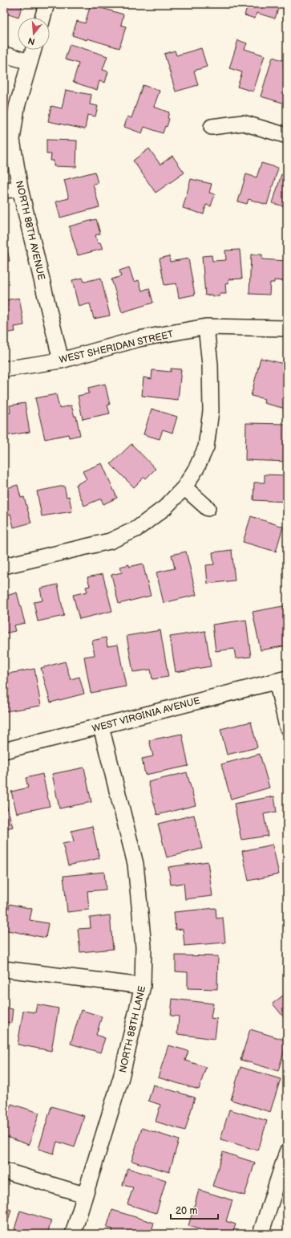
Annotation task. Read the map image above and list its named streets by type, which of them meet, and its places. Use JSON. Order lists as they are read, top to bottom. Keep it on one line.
{"streets":{"street":["NORTH 88TH AVENUE","WEST SHERIDAN STREET","WEST VIRGINIA AVENUE","NORTH 88TH LANE"]},"crossings":[["NORTH 88TH AVENUE","WEST SHERIDAN STREET"],["WEST VIRGINIA AVENUE","NORTH 88TH LANE"]],"scale_bar":"20 m","north":"bottom"}
